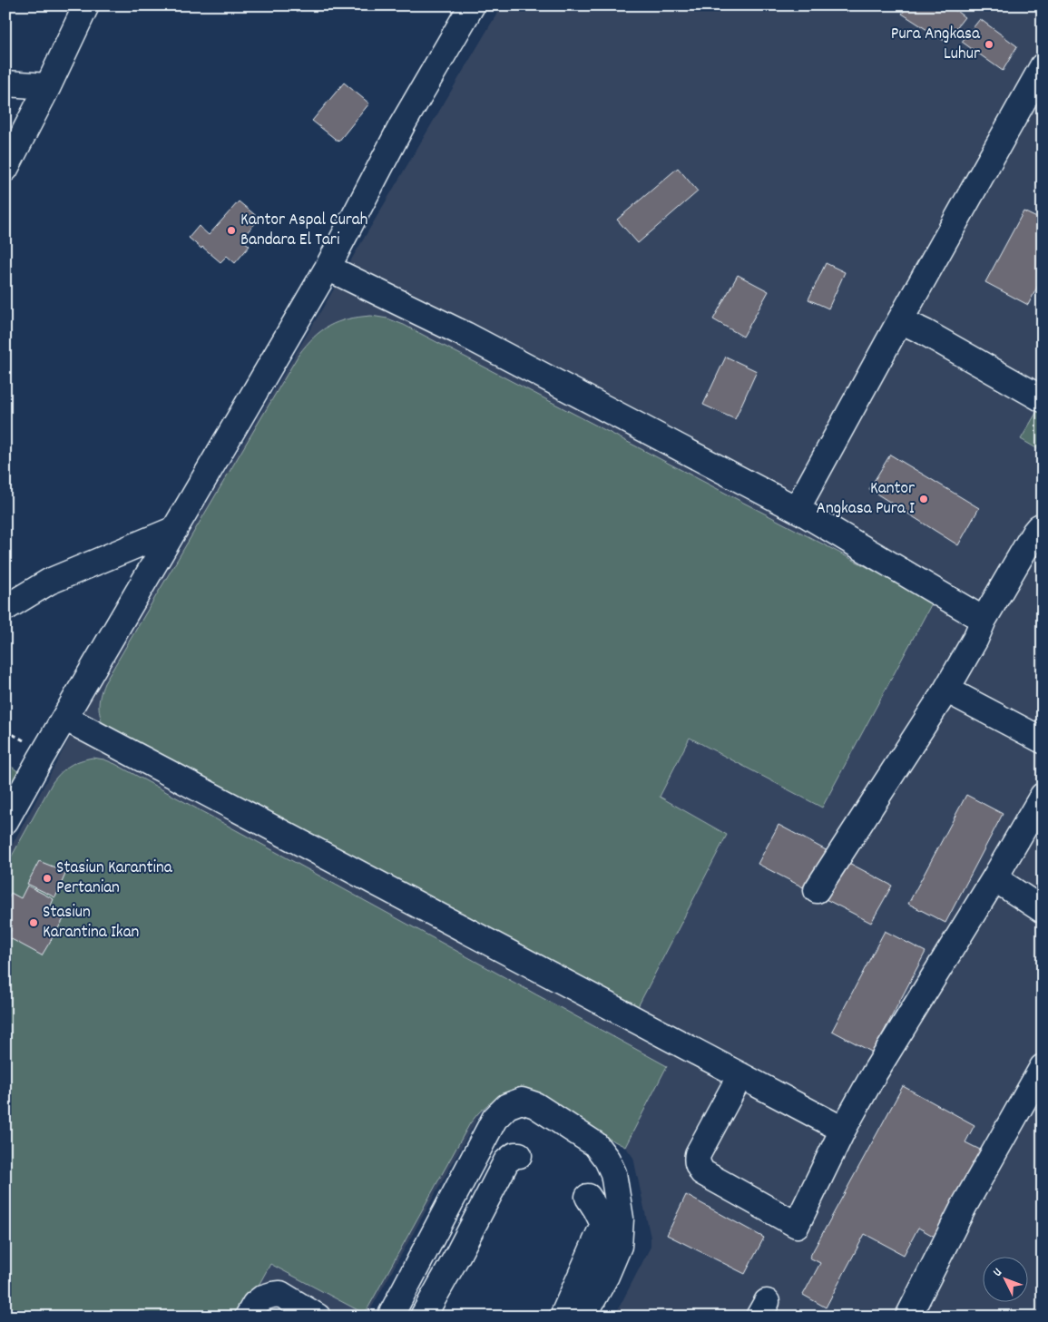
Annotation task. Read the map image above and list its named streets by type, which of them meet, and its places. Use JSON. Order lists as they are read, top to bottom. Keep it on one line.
{"places":["Pura Angkasa Luhur","Kantor Aspal Curah Bandara El Tari","Kantor Angkasa Pura I","Stasiun Karantina Pertanian","Stasiun Karantina Ikan"],"north":"top left"}
